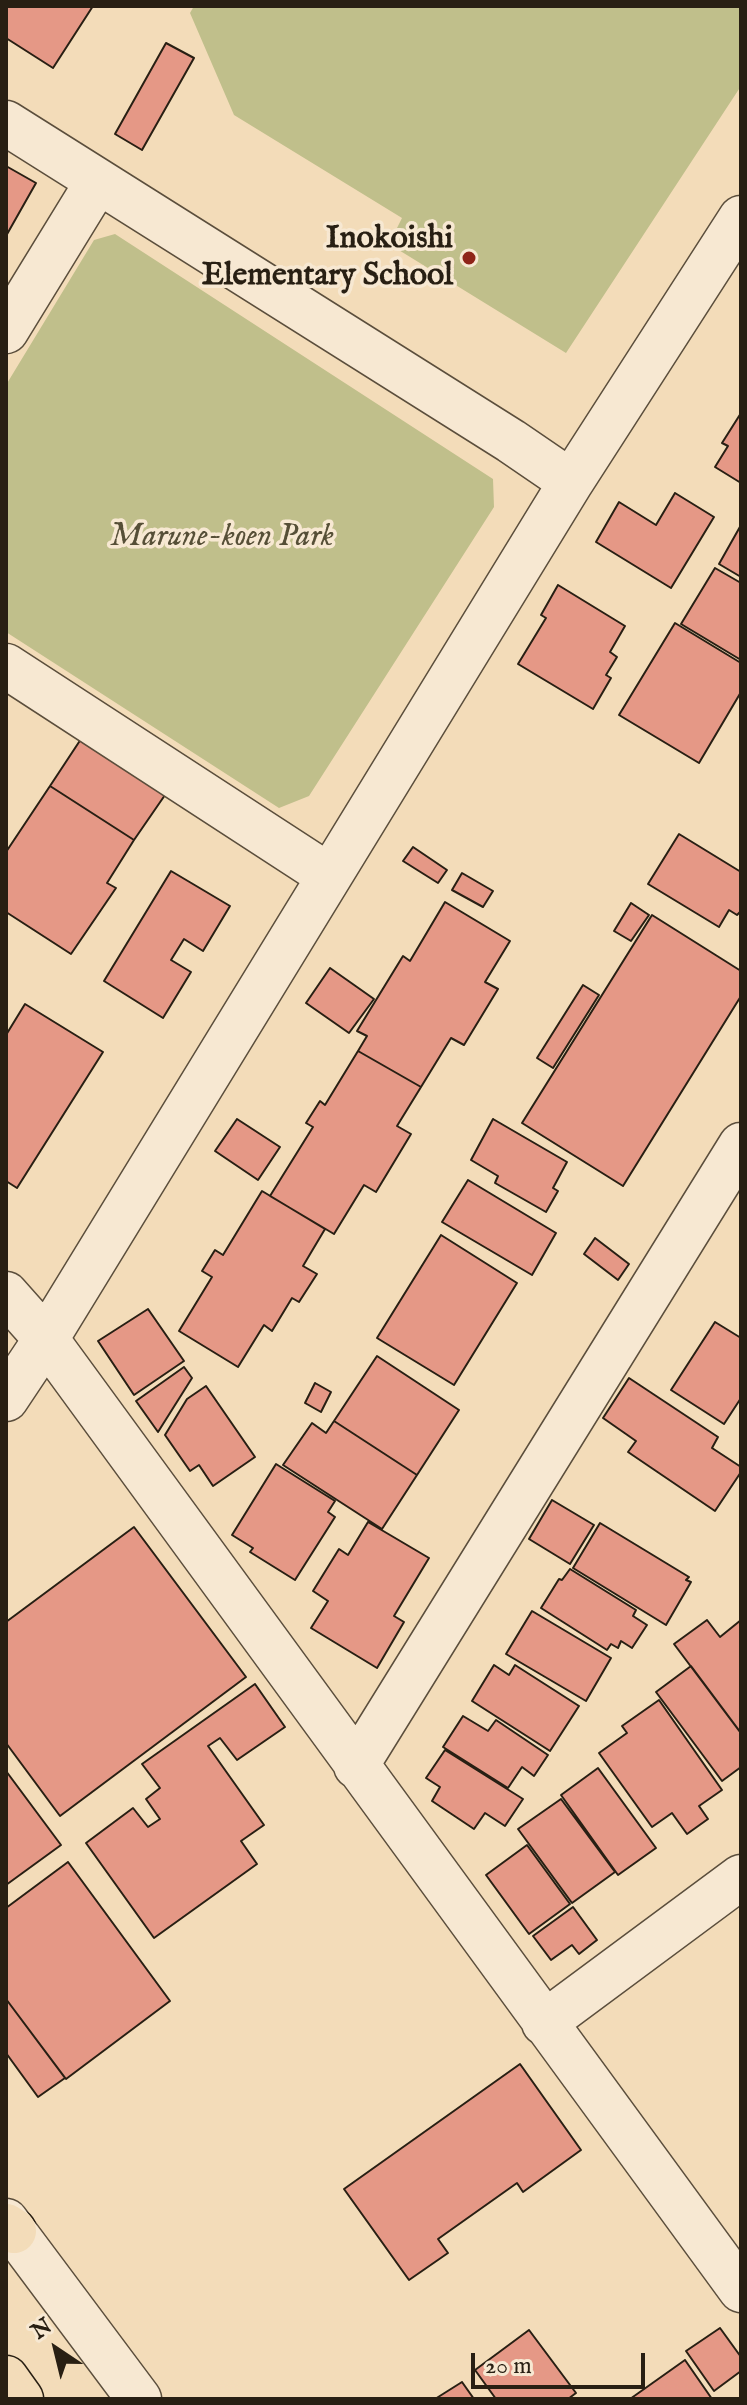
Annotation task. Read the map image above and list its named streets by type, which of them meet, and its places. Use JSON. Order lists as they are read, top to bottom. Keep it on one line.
{"parks":["Marune-koen Park"],"places":["Inokoishi Elementary School"],"scale_bar":"20 m","north":"top left"}
